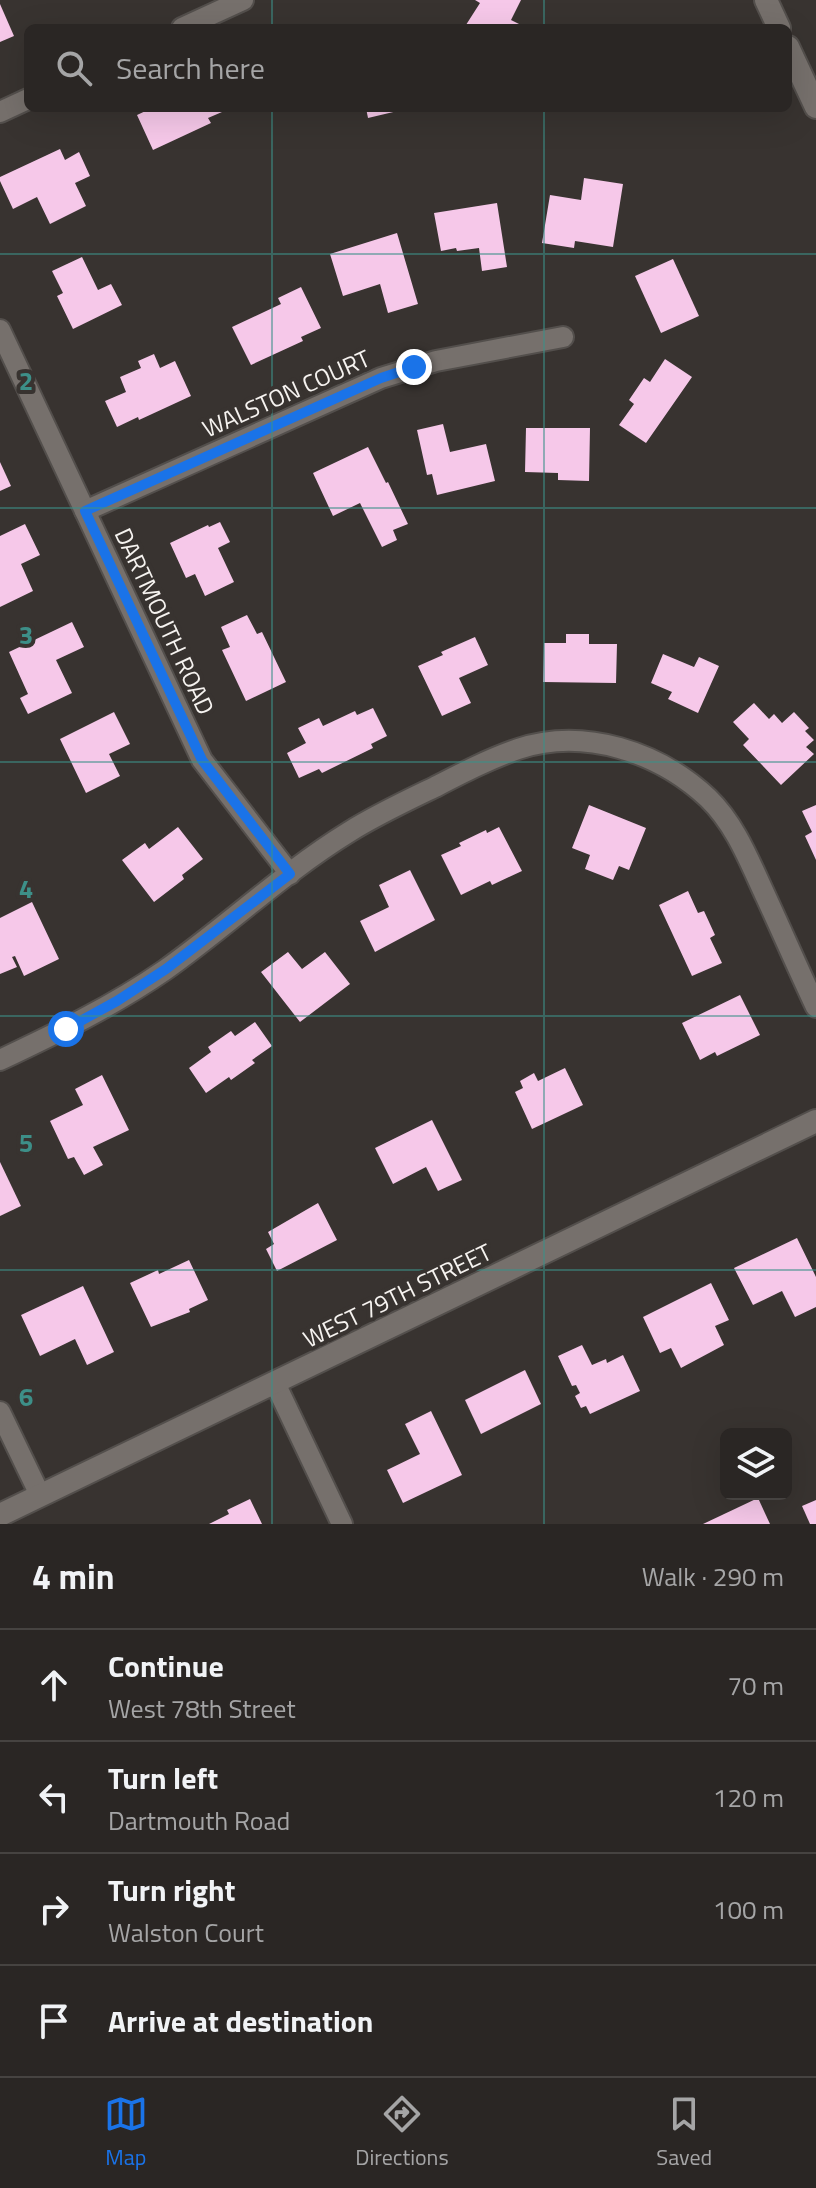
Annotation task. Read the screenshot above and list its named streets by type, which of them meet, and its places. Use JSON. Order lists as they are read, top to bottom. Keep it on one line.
{"streets":{"main road":["WEST 79TH STREET"],"street":["WALSTON COURT","DARTMOUTH ROAD"]},"crossings":[["WALSTON COURT","DARTMOUTH ROAD"]],"page":{"search":"Search here","heading":["4 min","Walk · 290 m"],"list":[["Continue","West 78th Street","70 m"],["Turn left","Dartmouth Road","120 m"],["Turn right","Walston Court","100 m"],"Arrive at destination"],"nav":["Map","Directions","Saved"]},"grid":{"rows":["2","3","4","5","6"]}}
